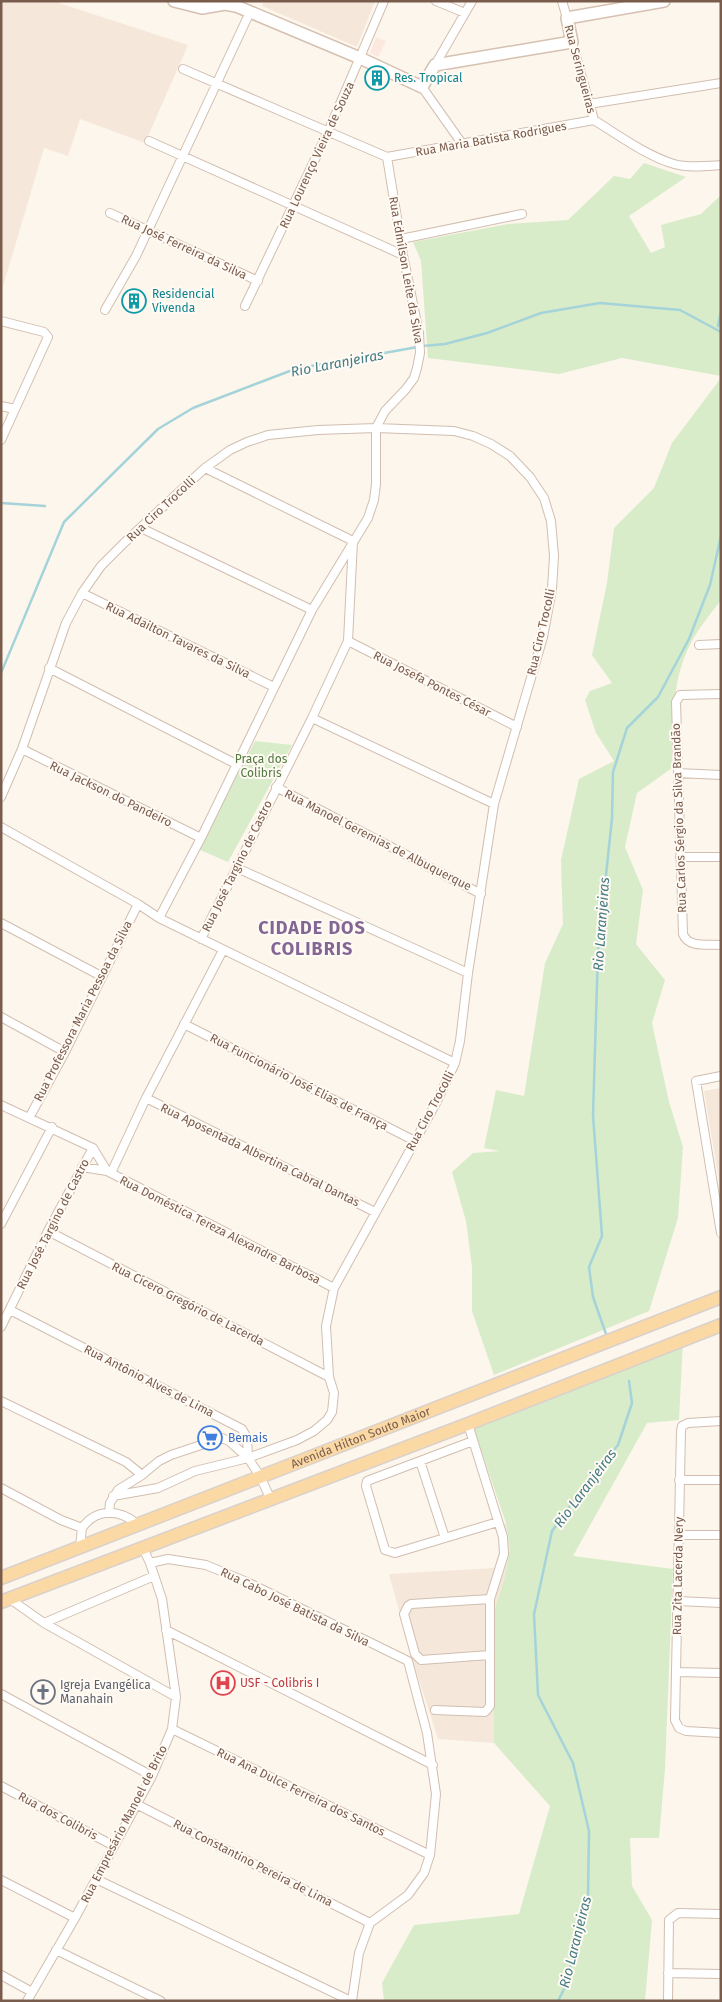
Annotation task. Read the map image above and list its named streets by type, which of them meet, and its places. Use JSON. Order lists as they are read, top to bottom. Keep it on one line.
{"streets":{"main road":["Rua Seringueiras","Avenida Hilton Souto Maior"],"street":["Rua Maria Batista Rodrigues","Rua Lourenço Vieira de Souza","Rua José Ferreira da Silva","Rua Edmílson Leite da Silva","Rua Ciro Trocolli","Rua Adailton Tavares da Silva","Rua Josefa Pontes César","Rua Jackson do Pandeiro","Rua Carlos Sérgio da Silva Brandão","Rua Manoel Geremias de Albuquerque","Rua José Targino de Castro","Rua Professora Maria Pessoa da Silva","Rua Funcionário José Elias de França","Rua Aposentada Albertina Cabral Dantas","Rua Doméstica Tereza Alexandre Barbosa","Rua Cícero Gregório de Lacerda","Rua Antônio Alves de Lima","Rua Zita Lacerda Nery","Rua Cabo José Batista da Silva","Rua Ana Dulce Ferreira dos Santos","Rua dos Colibris","Rua Empresário Manoel de Brito","Rua Constantino Pereira de Lima"]},"crossings":[["Rua Seringueiras","Rua Maria Batista Rodrigues"],["Rua Maria Batista Rodrigues","Rua Edmílson Leite da Silva"],["Rua Lourenço Vieira de Souza","Rua José Ferreira da Silva"],["Rua Edmílson Leite da Silva","Rua Ciro Trocolli"],["Rua Ciro Trocolli","Rua Adailton Tavares da Silva"],["Rua Ciro Trocolli","Rua Josefa Pontes César"],["Rua Ciro Trocolli","Rua Jackson do Pandeiro"],["Rua Ciro Trocolli","Rua Manoel Geremias de Albuquerque"],["Rua Ciro Trocolli","Rua Funcionário José Elias de França"],["Rua Ciro Trocolli","Rua Aposentada Albertina Cabral Dantas"],["Rua Ciro Trocolli","Rua Doméstica Tereza Alexandre Barbosa"],["Rua Ciro Trocolli","Rua Cícero Gregório de Lacerda"],["Rua Ciro Trocolli","Rua Antônio Alves de Lima"],["Rua Josefa Pontes César","Rua José Targino de Castro"],["Rua Manoel Geremias de Albuquerque","Rua José Targino de Castro"],["Rua José Targino de Castro","Rua Doméstica Tereza Alexandre Barbosa"],["Rua José Targino de Castro","Rua Cícero Gregório de Lacerda"],["Rua José Targino de Castro","Rua Antônio Alves de Lima"],["Rua Antônio Alves de Lima","Avenida Hilton Souto Maior"],["Avenida Hilton Souto Maior","Rua Empresário Manoel de Brito"],["Rua Cabo José Batista da Silva","Rua Empresário Manoel de Brito"],["Rua Ana Dulce Ferreira dos Santos","Rua Empresário Manoel de Brito"],["Rua dos Colibris","Rua Empresário Manoel de Brito"],["Rua Empresário Manoel de Brito","Rua Constantino Pereira de Lima"]],"districts":["CIDADE DOS COLIBRIS"],"water":["Rio Laranjeiras"],"parks":["Praça dos Colibris"],"places":{"building":["Res. Tropical","Residencial Vivenda"],"supermarket":["Bemais"],"hospital":["USF - Colibris I"],"church":["Igreja Evangélica Manahain"]}}
